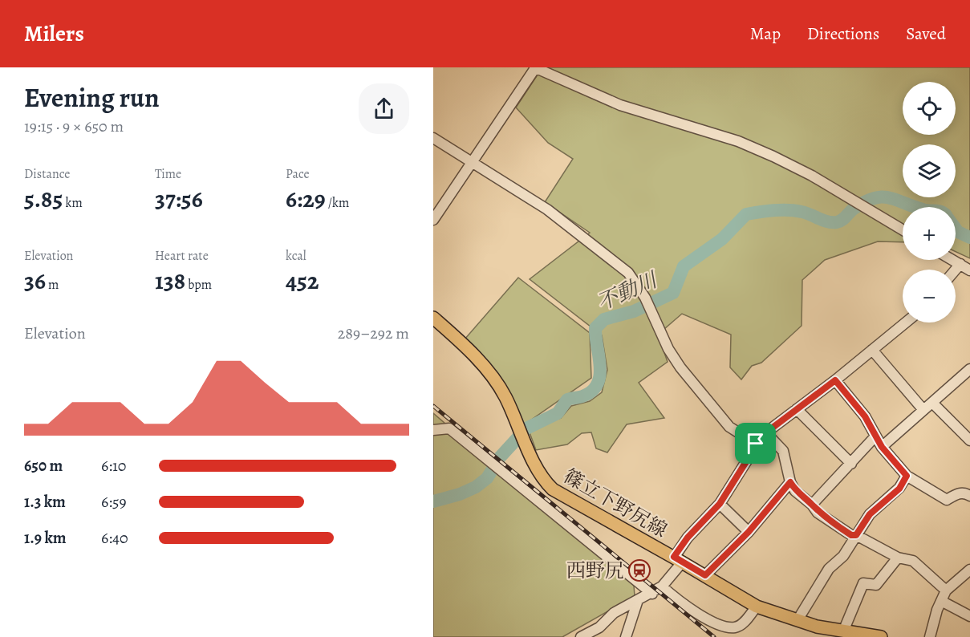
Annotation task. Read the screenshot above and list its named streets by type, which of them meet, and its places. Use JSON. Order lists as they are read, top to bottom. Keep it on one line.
{"streets":{"main road":["篠立下野尻線"]},"water":["不動川"],"places":{"station":["西野尻"]},"page":{"header":"Milers","nav":["Map","Directions","Saved"],"heading":["Evening run","19:15 · 9 × 650 m"],"map_buttons":["+","−"],"stats":[["Distance","5.85 km"],["Time","37:56"],["Pace","6:29 /km"],["Elevation","36 m"],["Heart rate","138 bpm"],["kcal","452"]],"chart":["Elevation","289–292 m"],"list":[{"name":"650 m","note":"6:10"},{"name":"1.3 km","note":"6:59"},{"name":"1.9 km","note":"6:40"}]}}
